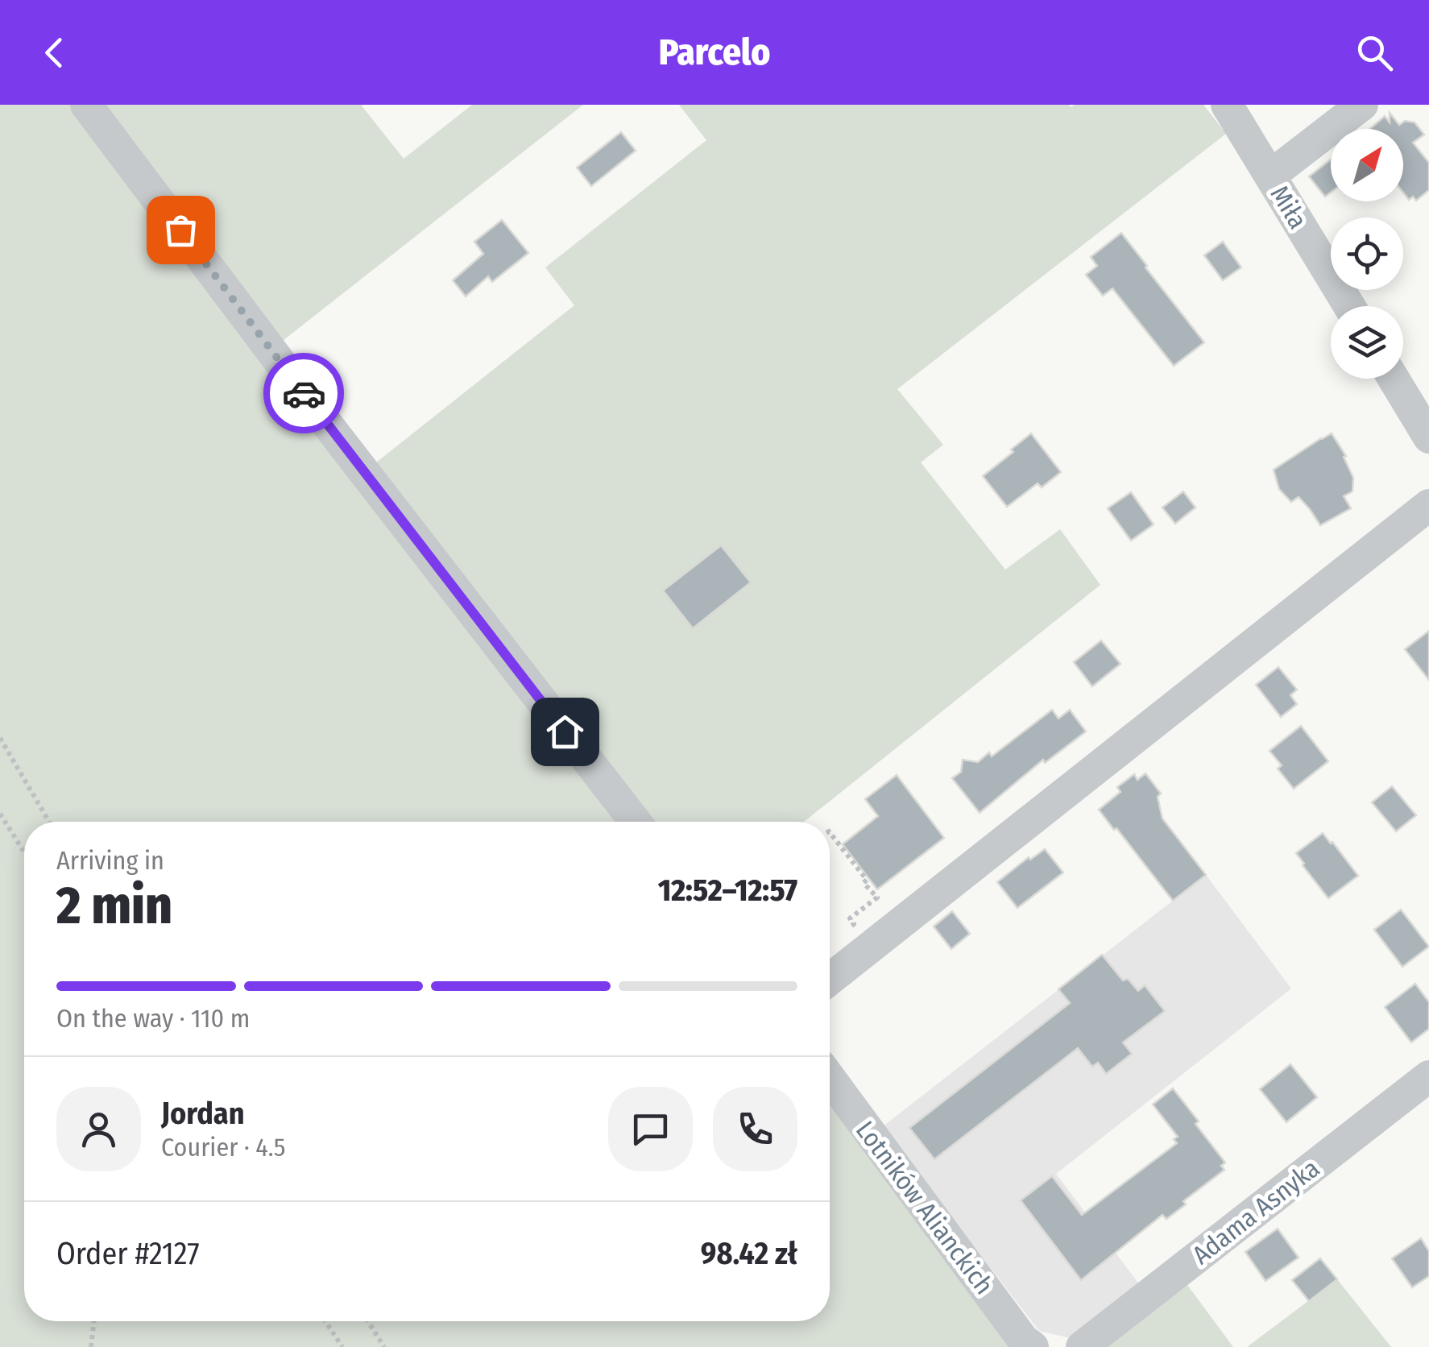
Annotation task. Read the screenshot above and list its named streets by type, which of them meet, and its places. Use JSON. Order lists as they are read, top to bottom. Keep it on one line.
{"streets":{"street":["Miła","Lotników Alianckich","Adama Asnyka"]},"north":"top right","page":{"header":"Parcelo","heading":["2 min","Arriving in","12:52–12:57"],"panel":["Jordan","Courier · 4.5","Order #2127","98.42 zł"],"bar":"On the way · 110 m"}}
